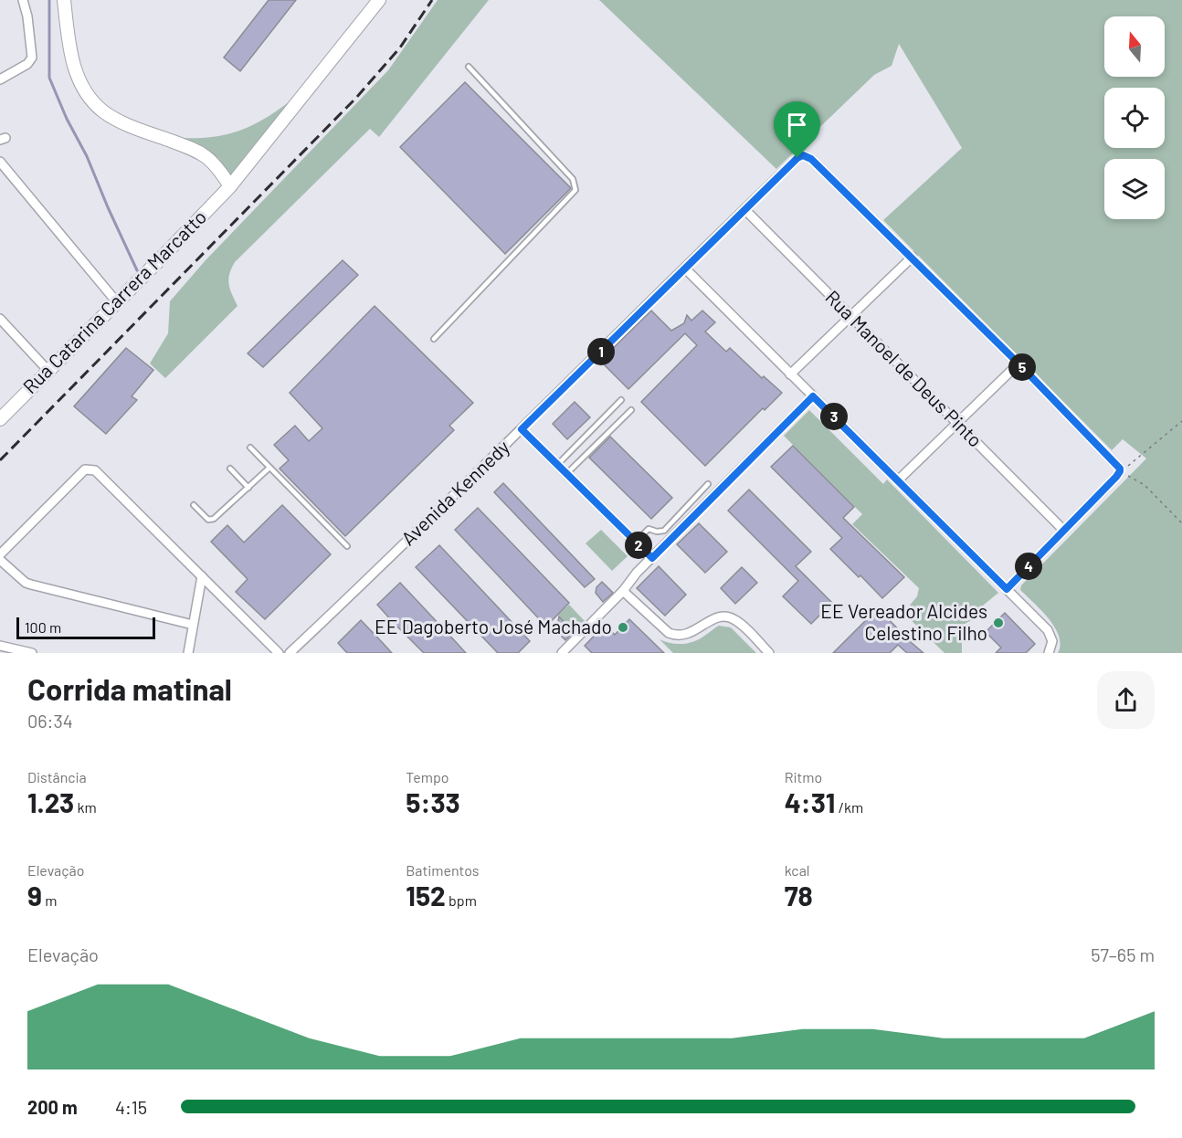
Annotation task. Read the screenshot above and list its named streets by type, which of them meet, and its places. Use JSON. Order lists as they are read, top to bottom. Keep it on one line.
{"streets":{"street":["Rua Catarina Carrera Marcatto","Rua Manoel de Deus Pinto","Avenida Kennedy"]},"crossings":[["Rua Manoel de Deus Pinto","Avenida Kennedy"]],"places":["EE Vereador Alcides Celestino Filho","EE Dagoberto José Machado"],"scale_bar":"100 m","north":"top","page":{"pins":["1","5","3","2","4"],"scale":"100 m","heading":["Corrida matinal","06:34"],"stats":[["Distância","1.23 km"],["Tempo","5:33"],["Ritmo","4:31 /km"],["Elevação","9 m"],["Batimentos","152 bpm"],["kcal","78"]],"chart":["Elevação","57–65 m"],"list":[{"name":"200 m","note":"4:15"}]}}
